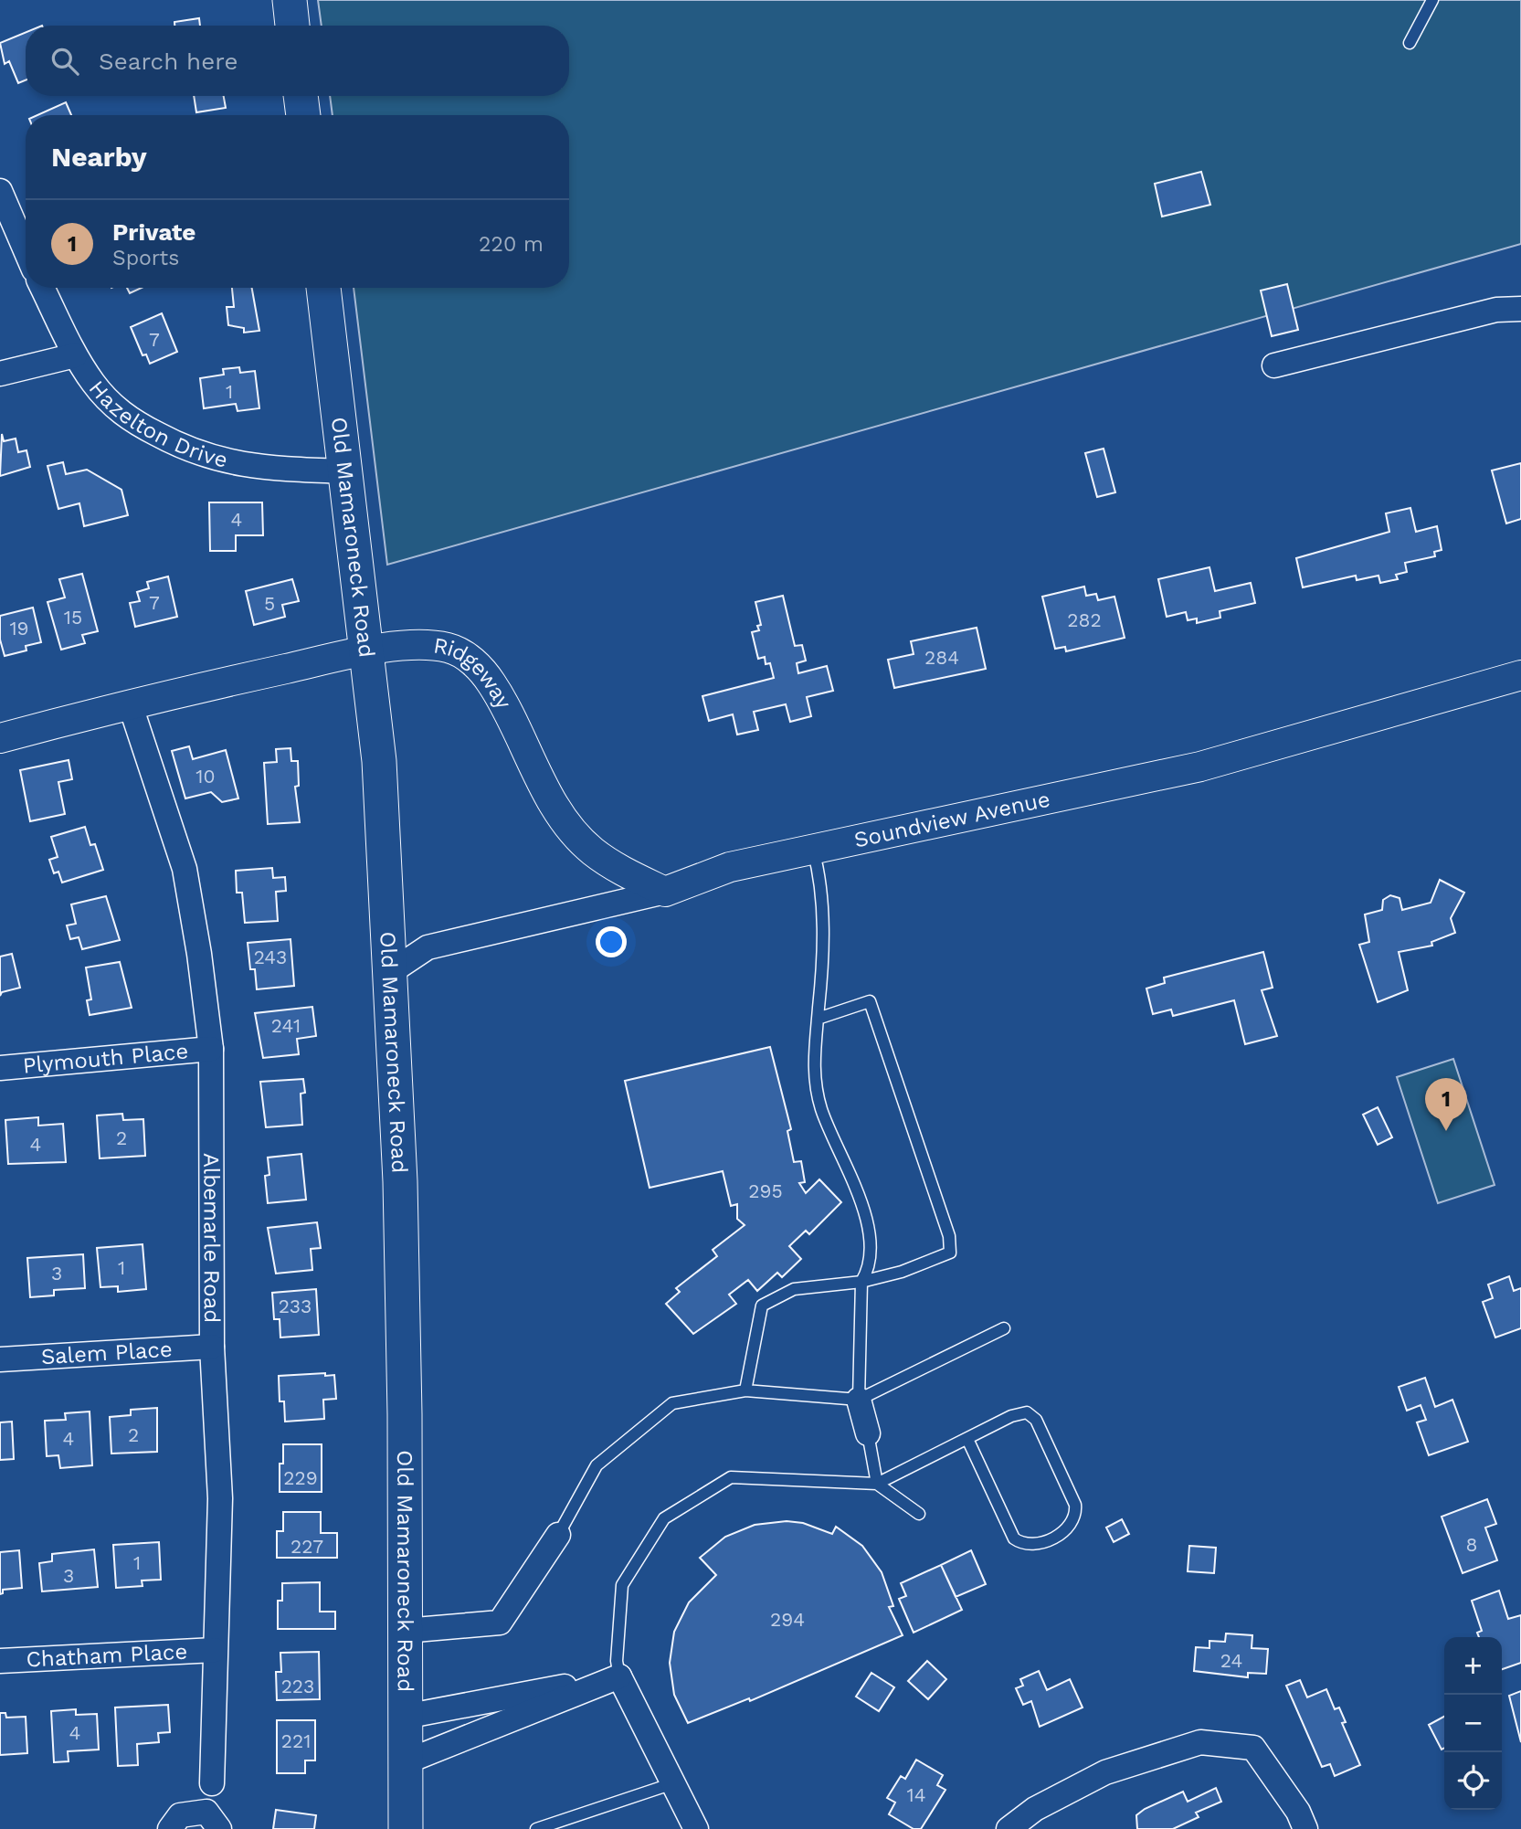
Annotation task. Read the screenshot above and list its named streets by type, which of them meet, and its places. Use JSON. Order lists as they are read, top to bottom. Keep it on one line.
{"streets":{"main road":["Old Mamaroneck Road"],"street":["Hazelton Drive","Ridgeway","Soundview Avenue","Plymouth Place","Albemarle Road","Salem Place","Chatham Place"]},"crossings":[["Hazelton Drive","Old Mamaroneck Road"],["Old Mamaroneck Road","Ridgeway"],["Old Mamaroneck Road","Soundview Avenue"],["Ridgeway","Soundview Avenue"],["Ridgeway","Albemarle Road"],["Plymouth Place","Albemarle Road"],["Albemarle Road","Salem Place"],["Albemarle Road","Chatham Place"]],"house_numbers":["7","1","4","7","5","15","282","19","284","10","243","241","2","4","295","1","3","233","2","4","229","8","227","1","3","294","24","223","4","221","14"],"page":{"search":"Search here","heading":"Nearby","list":[{"mark":"1","name":"Private","note":"Sports","value":"220 m"}],"pins":"1","map_buttons":["+","−"]}}
